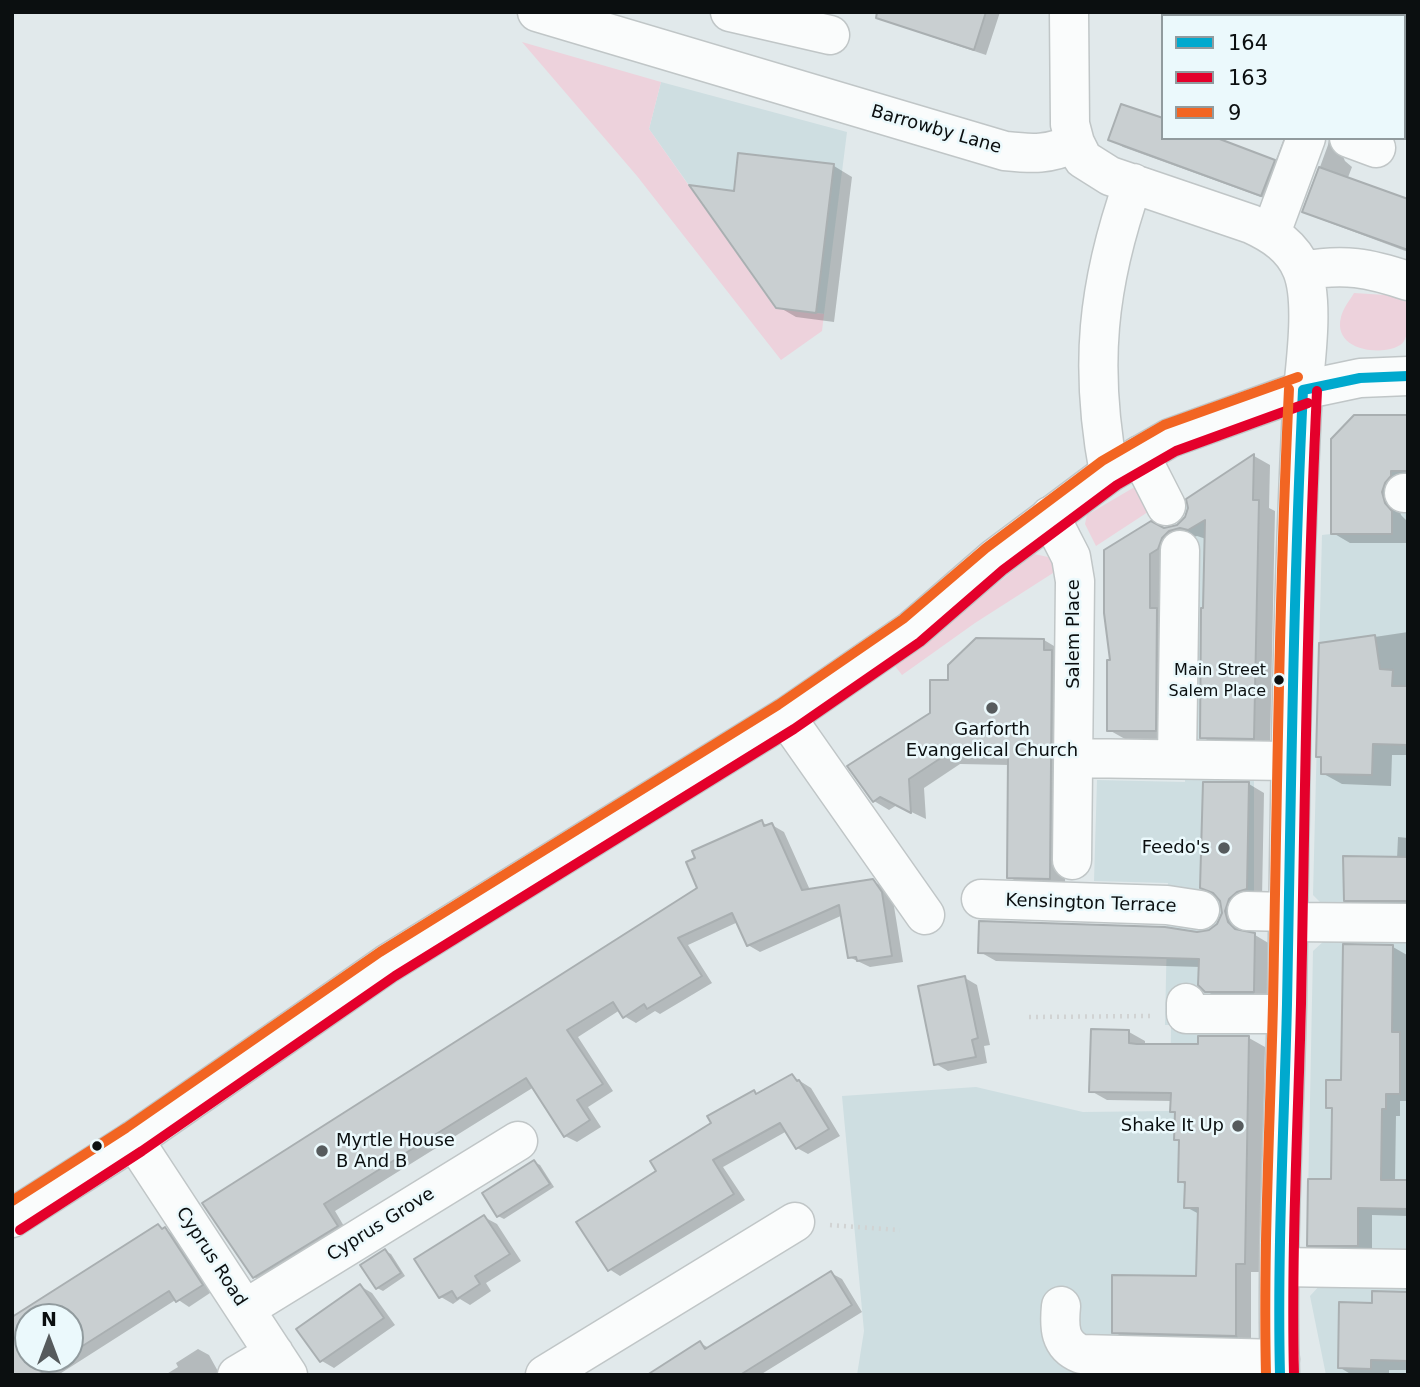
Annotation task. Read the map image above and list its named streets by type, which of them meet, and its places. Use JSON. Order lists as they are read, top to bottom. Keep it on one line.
{"streets":{"street":["Barrowby Lane","Salem Place","Kensington Terrace","Cyprus Grove","Cyprus Road"]},"crossings":[["Cyprus Grove","Cyprus Road"]],"places":["Main Street Salem Place","Garforth Evangelical Church","Feedo's","Shake It Up","Myrtle House B And B"],"lines":["transit line 164","transit line 9","transit line 163"],"legend":["164","163","9"],"north":"top"}
